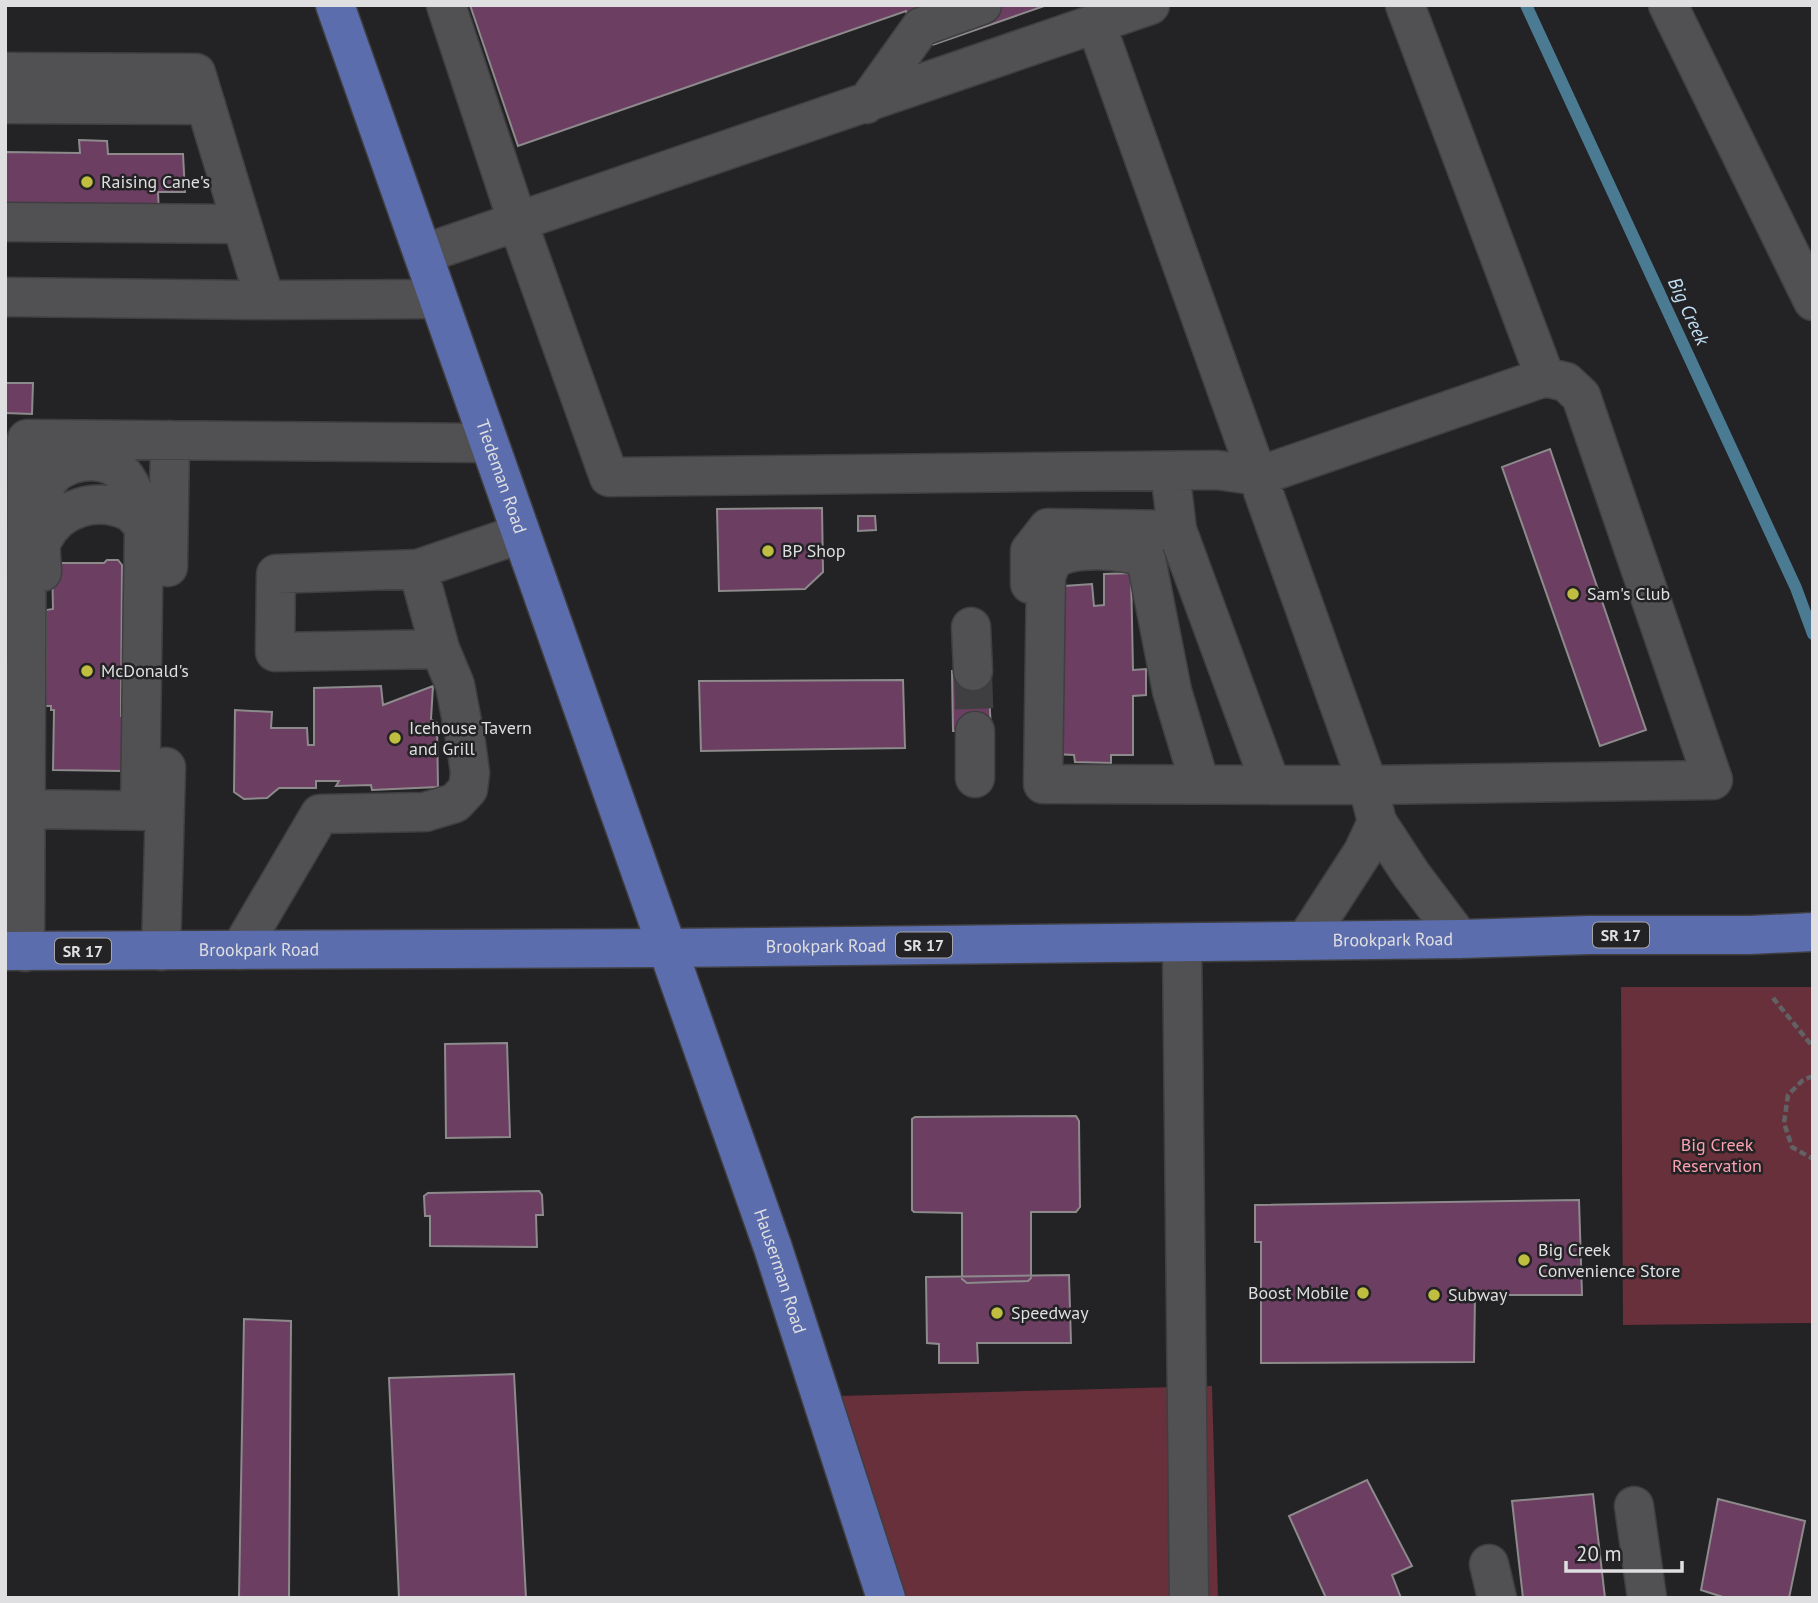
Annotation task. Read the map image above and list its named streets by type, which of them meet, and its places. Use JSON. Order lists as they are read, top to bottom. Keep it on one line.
{"streets":{"main road":["Tiedeman Road","SR 17","Brookpark Road","Hauserman Road"]},"crossings":[["Tiedeman Road","Brookpark Road"],["Tiedeman Road","Hauserman Road"],["Brookpark Road","Hauserman Road"]],"water":["Big Creek"],"parks":["Big Creek Reservation"],"places":["Raising Cane's","BP Shop","Sam's Club","McDonald's","Icehouse Tavern and Grill","Big Creek Convenience Store","Boost Mobile","Subway","Speedway"],"scale_bar":"20 m"}
